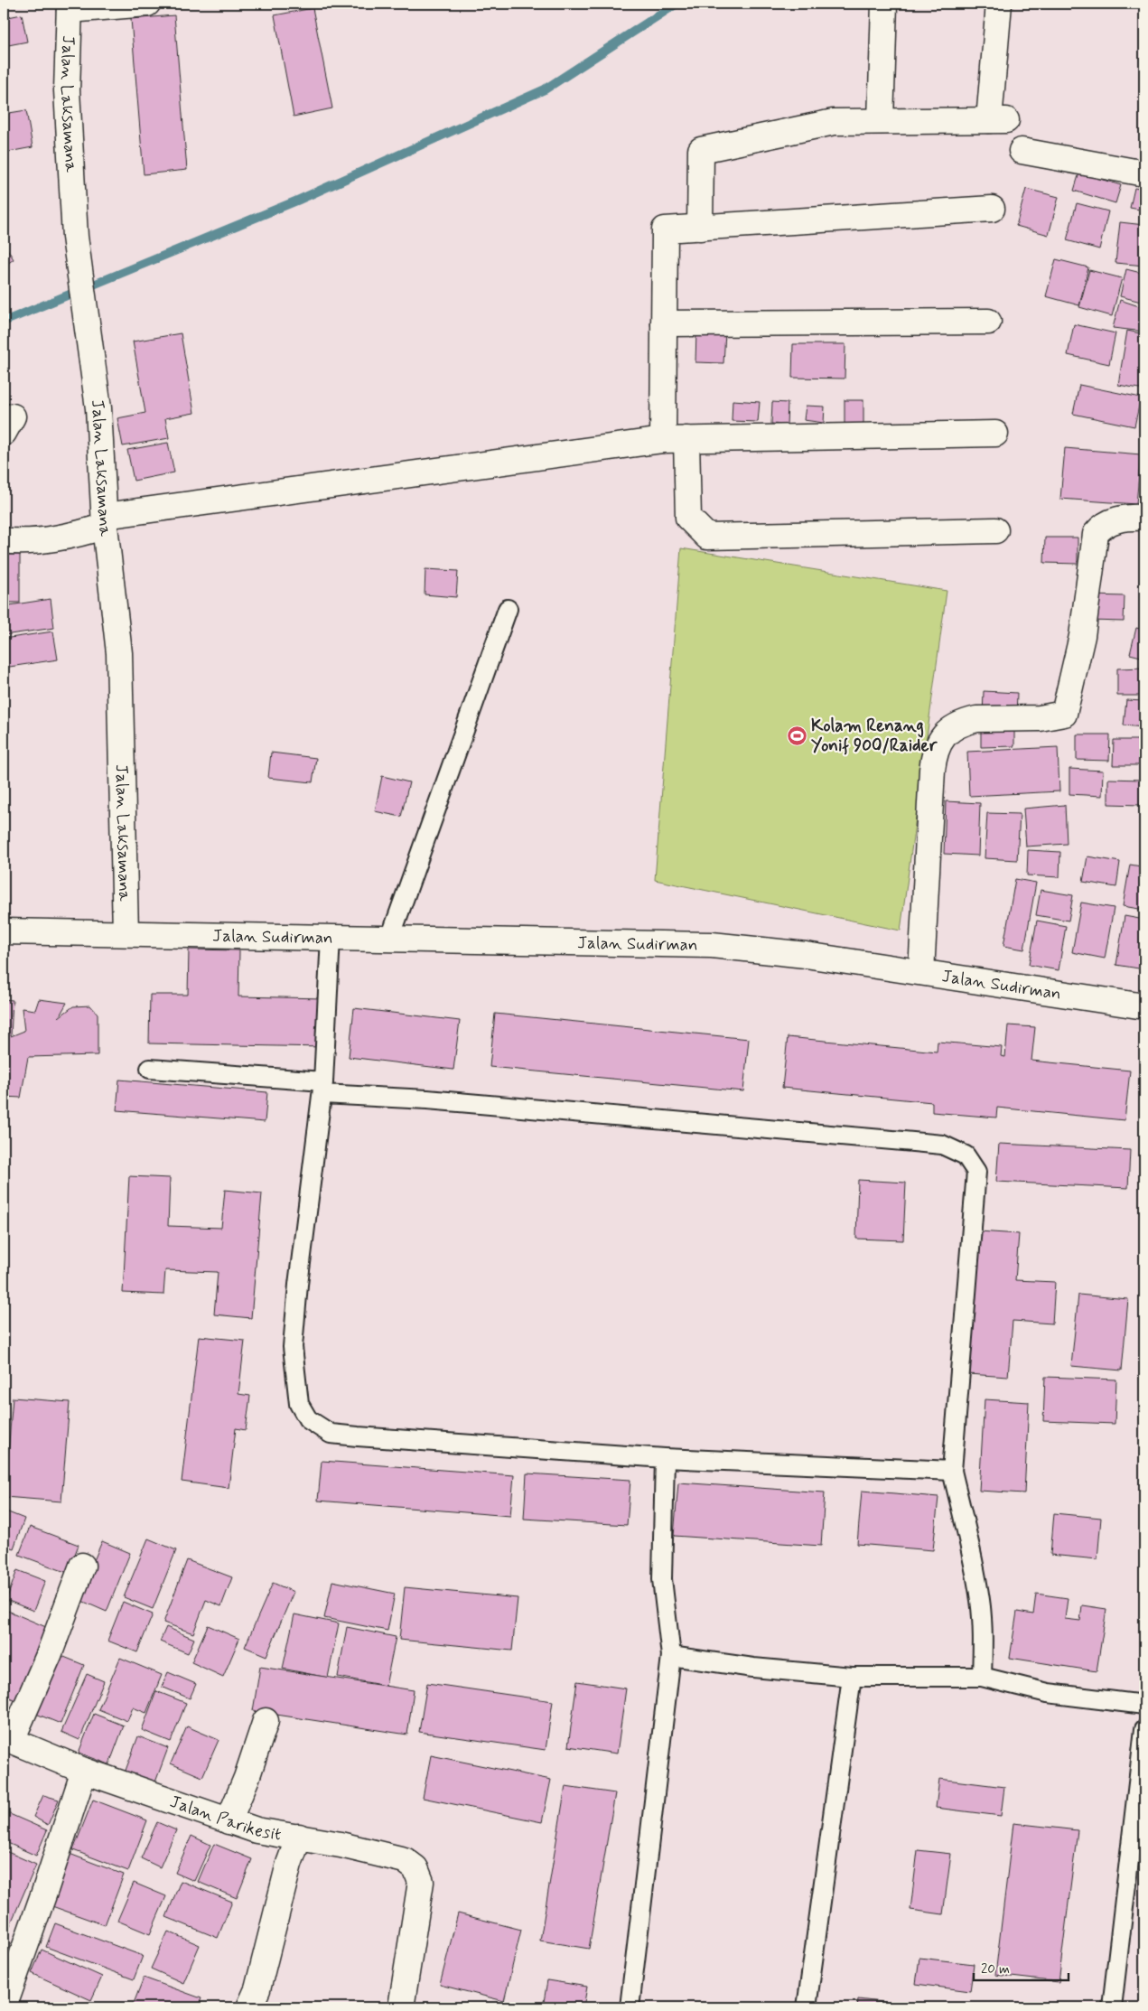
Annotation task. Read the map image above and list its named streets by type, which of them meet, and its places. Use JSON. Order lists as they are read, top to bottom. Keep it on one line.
{"streets":{"street":["Jalan Laksamana","Jalan Sudirman","Jalan Parikesit"]},"crossings":[["Jalan Laksamana","Jalan Sudirman"]],"places":{"sports":["Kolam Renang Yonif 900/Raider"]},"scale_bar":"20 m"}
